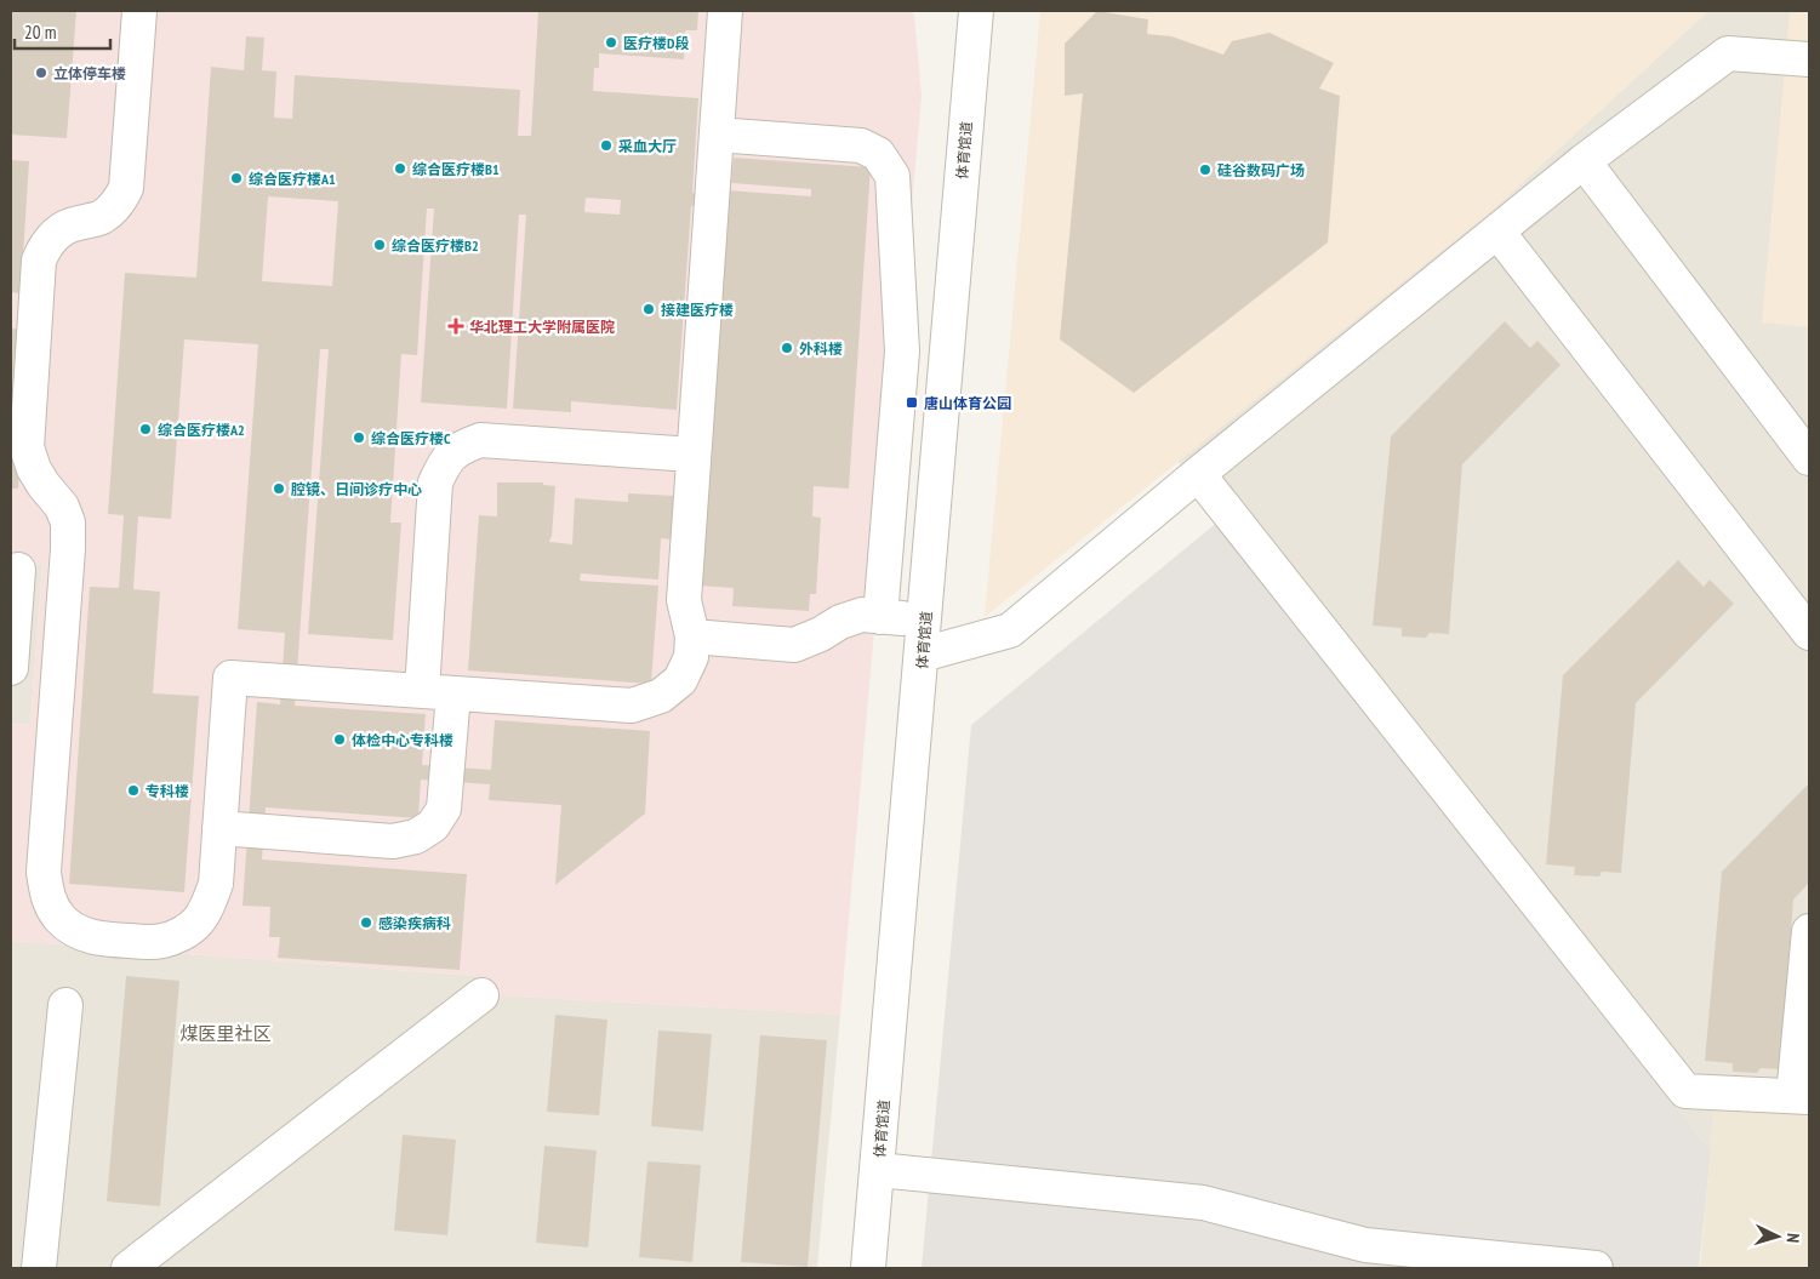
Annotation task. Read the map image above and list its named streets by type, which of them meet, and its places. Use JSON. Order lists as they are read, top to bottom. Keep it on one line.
{"streets":{"street":["体育馆道"]},"districts":["煤医里社区"],"places":{"other":["医疗楼D段","立体停车楼","采血大厅","综合医疗楼B1","硅谷数码广场","综合医疗楼A1","综合医疗楼B2","接建医疗楼","外科楼","综合医疗楼A2","综合医疗楼C","腔镜、日间诊疗中心","体检中心专科楼","专科楼","感染疾病科"],"health":["华北理工大学附属医院"],"transit":["唐山体育公园"]},"scale_bar":"20 m","north":"right"}
